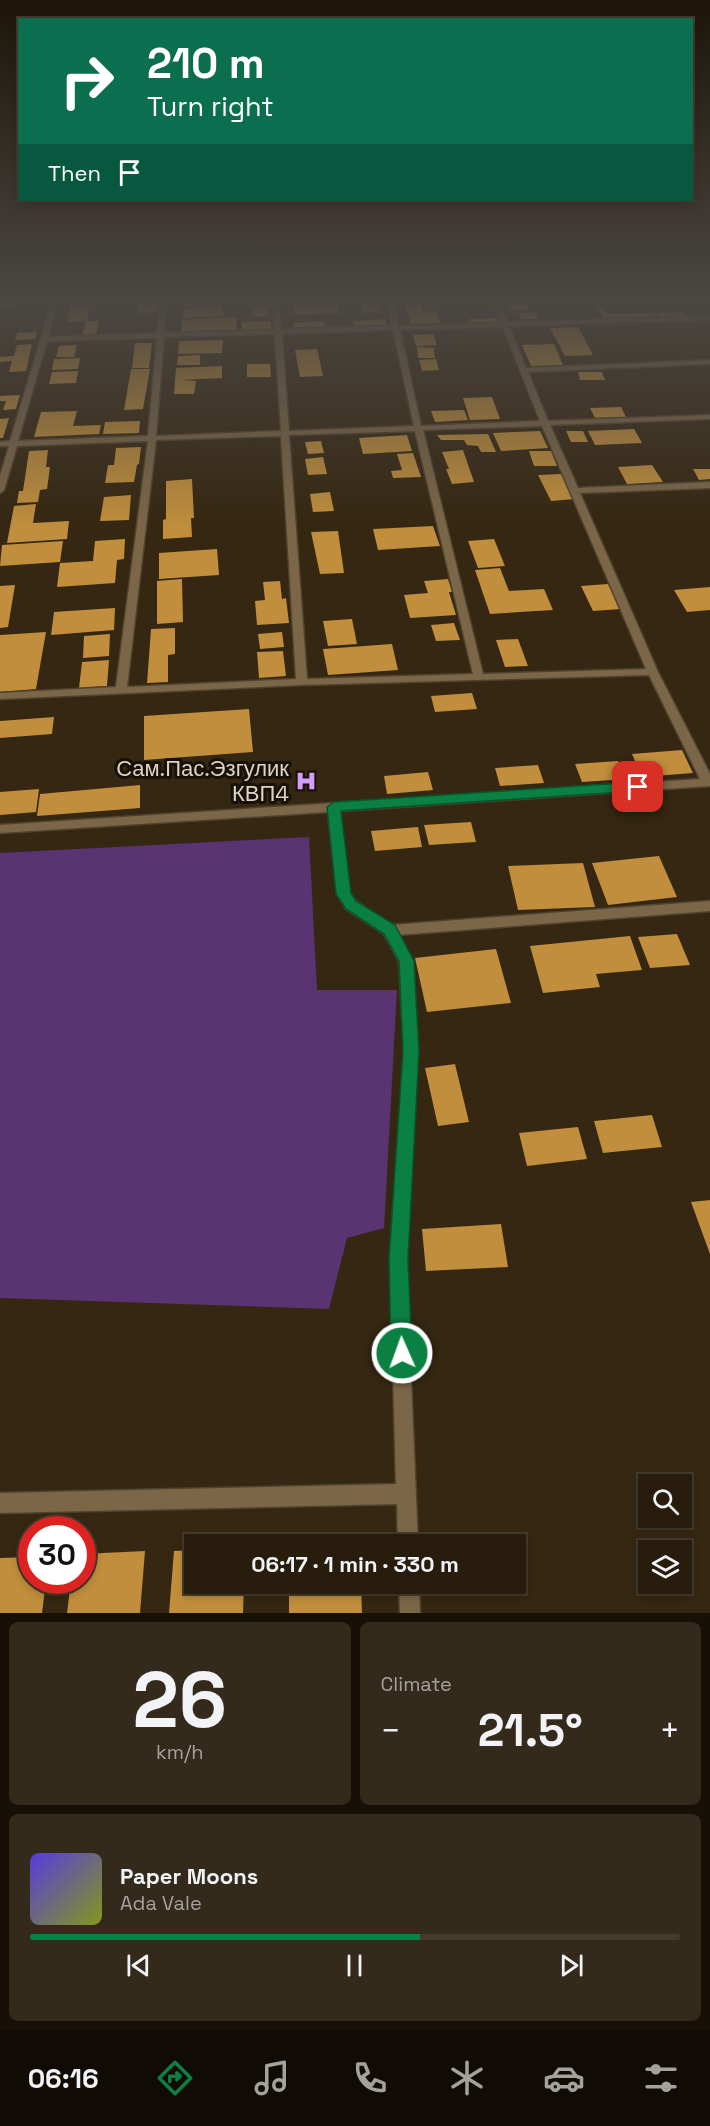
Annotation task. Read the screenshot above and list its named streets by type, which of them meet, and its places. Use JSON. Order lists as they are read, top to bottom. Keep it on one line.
{"places":{"hospital":["Сам.Пас.Эзгулик КВП4"]},"page":{"turn":["210 m","Turn right"],"then":"Then","limit":"30","trip":"06:17 · 1 min · 330 m","tile":[["26","km/h"],"Climate"],"heat":["−","21.5°","+"],"song":["Paper Moons","Ada Vale"],"tabs":"06:16"}}
